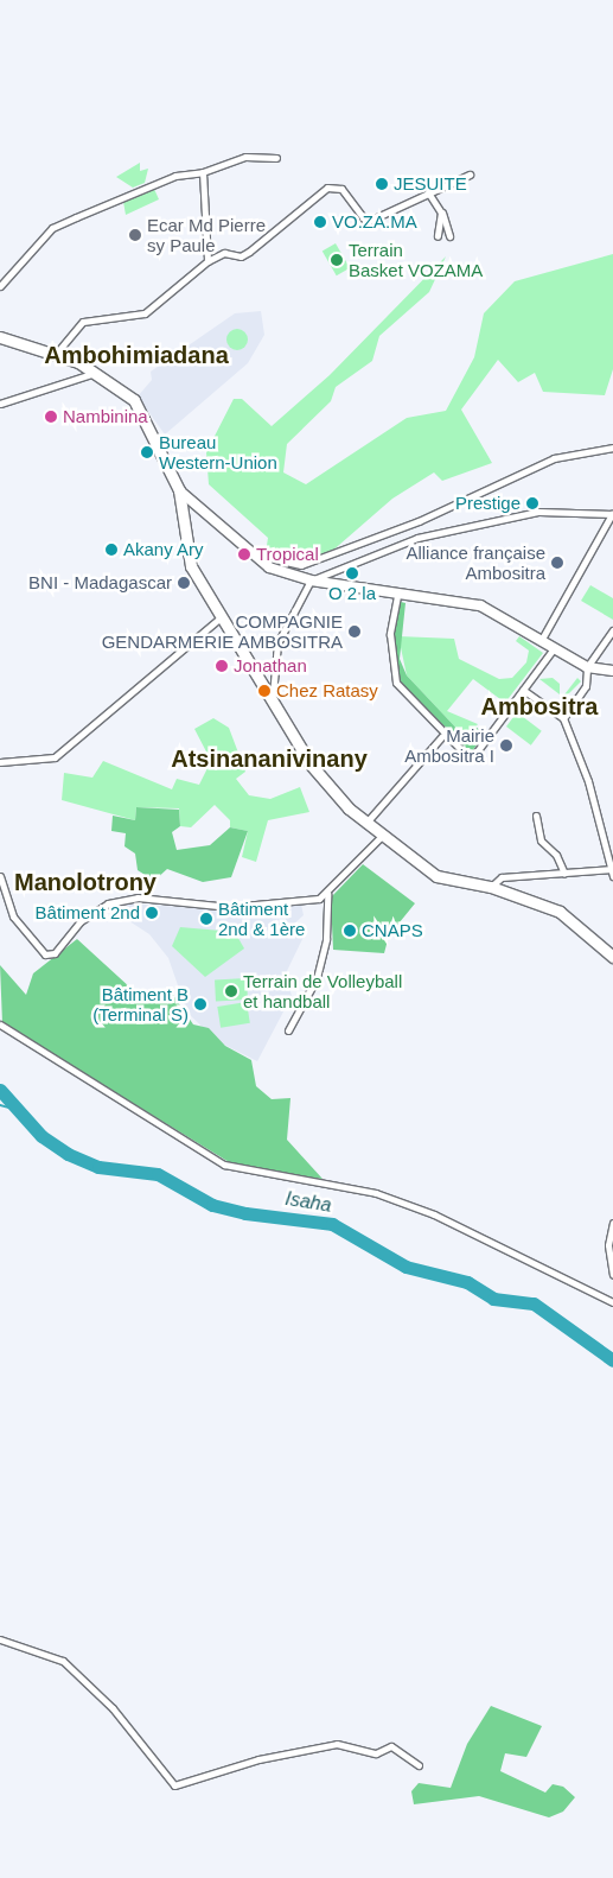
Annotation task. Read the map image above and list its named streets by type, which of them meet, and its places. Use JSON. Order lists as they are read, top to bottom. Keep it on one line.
{"districts":["Ambohimiadana","Ambositra","Atsinananivinany","Manolotrony"],"water":["Isaha"],"places":["JESUITE","VO.ZA.MA","Ecar Md Pierre sy Paule","Terrain Basket VOZAMA","Nambinina","Bureau Western-Union","Prestige","Akany Ary","Tropical","Alliance française Ambositra","O 2 la","BNI - Madagascar","COMPAGNIE GENDARMERIE AMBOSITRA","Jonathan","Chez Ratasy","Mairie Ambositra I","Bâtiment 2nd","Bâtiment 2nd & 1ère","CNAPS","Terrain de Volleyball et handball","Bâtiment B (Terminal S)"]}
